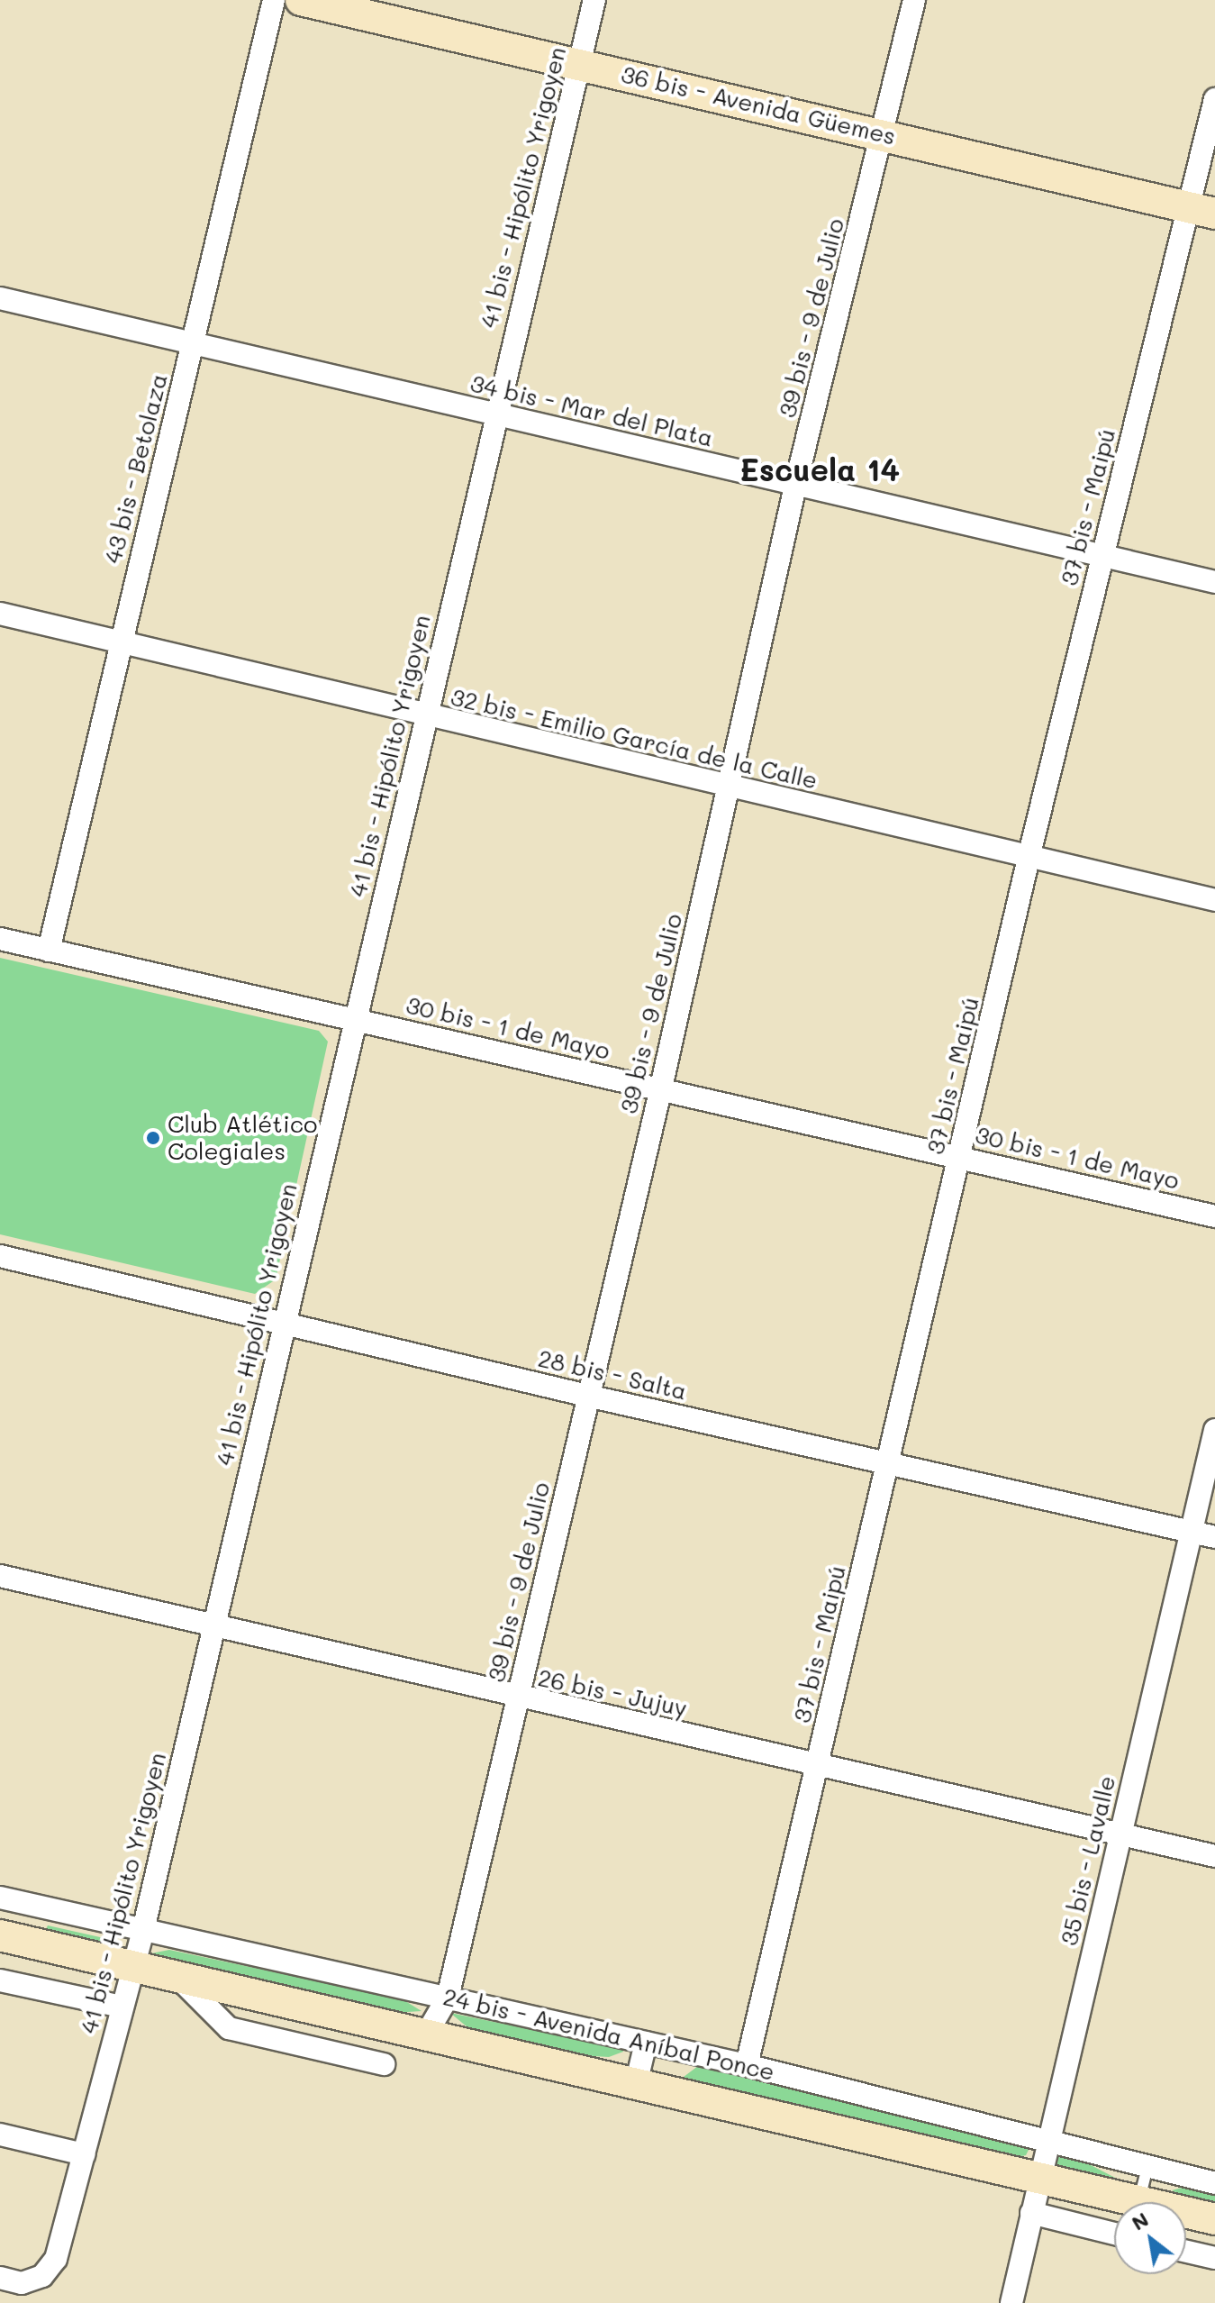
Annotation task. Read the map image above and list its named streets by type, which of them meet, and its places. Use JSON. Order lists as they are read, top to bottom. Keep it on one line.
{"streets":{"main road":["36 bis - Avenida Güemes","24 bis - Avenida Aníbal Ponce"],"street":["41 bis - Hipólito Yrigoyen","39 bis - 9 de Julio","34 bis - Mar del Plata","43 bis - Betolaza","37 bis - Maipú","32 bis - Emilio García de la Calle","30 bis - 1 de Mayo","28 bis - Salta","26 bis - Jujuy","35 bis - Lavalle"]},"crossings":[["36 bis - Avenida Güemes","41 bis - Hipólito Yrigoyen"],["36 bis - Avenida Güemes","39 bis - 9 de Julio"],["36 bis - Avenida Güemes","37 bis - Maipú"],["41 bis - Hipólito Yrigoyen","34 bis - Mar del Plata"],["41 bis - Hipólito Yrigoyen","32 bis - Emilio García de la Calle"],["41 bis - Hipólito Yrigoyen","30 bis - 1 de Mayo"],["41 bis - Hipólito Yrigoyen","28 bis - Salta"],["41 bis - Hipólito Yrigoyen","26 bis - Jujuy"],["41 bis - Hipólito Yrigoyen","24 bis - Avenida Aníbal Ponce"],["39 bis - 9 de Julio","34 bis - Mar del Plata"],["39 bis - 9 de Julio","32 bis - Emilio García de la Calle"],["39 bis - 9 de Julio","30 bis - 1 de Mayo"],["39 bis - 9 de Julio","28 bis - Salta"],["39 bis - 9 de Julio","26 bis - Jujuy"],["39 bis - 9 de Julio","24 bis - Avenida Aníbal Ponce"],["34 bis - Mar del Plata","43 bis - Betolaza"],["34 bis - Mar del Plata","37 bis - Maipú"],["43 bis - Betolaza","32 bis - Emilio García de la Calle"],["43 bis - Betolaza","30 bis - 1 de Mayo"],["37 bis - Maipú","32 bis - Emilio García de la Calle"],["37 bis - Maipú","30 bis - 1 de Mayo"],["37 bis - Maipú","28 bis - Salta"],["37 bis - Maipú","26 bis - Jujuy"],["37 bis - Maipú","24 bis - Avenida Aníbal Ponce"],["28 bis - Salta","35 bis - Lavalle"],["26 bis - Jujuy","35 bis - Lavalle"],["35 bis - Lavalle","24 bis - Avenida Aníbal Ponce"]],"districts":["Escuela 14"],"places":["Club Atlético Colegiales"],"north":"top left"}
